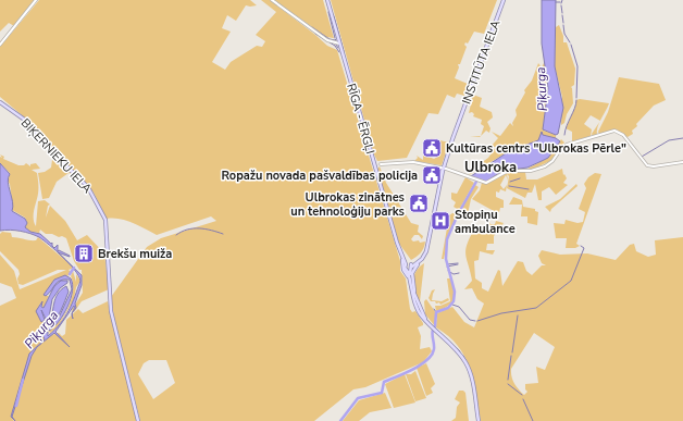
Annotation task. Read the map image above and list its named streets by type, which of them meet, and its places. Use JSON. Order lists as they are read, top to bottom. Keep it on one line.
{"streets":{"main road":["INSTITŪTA IELA","RĪGA - ĒRGĻI","BIĶERNIEKU IELA"]},"crossings":[["INSTITŪTA IELA","RĪGA - ĒRGĻI"]],"districts":["Ulbroka"],"water":["Piķurga"],"places":{"public building":["Kultūras centrs \"Ulbrokas Pērle\"","Ropažu novada pašvaldības policija","Ulbrokas zinātnes un tehnoloģiju parks"],"hospital":["Stopiņu ambulance"],"building":["Brekšu muiža"]}}
